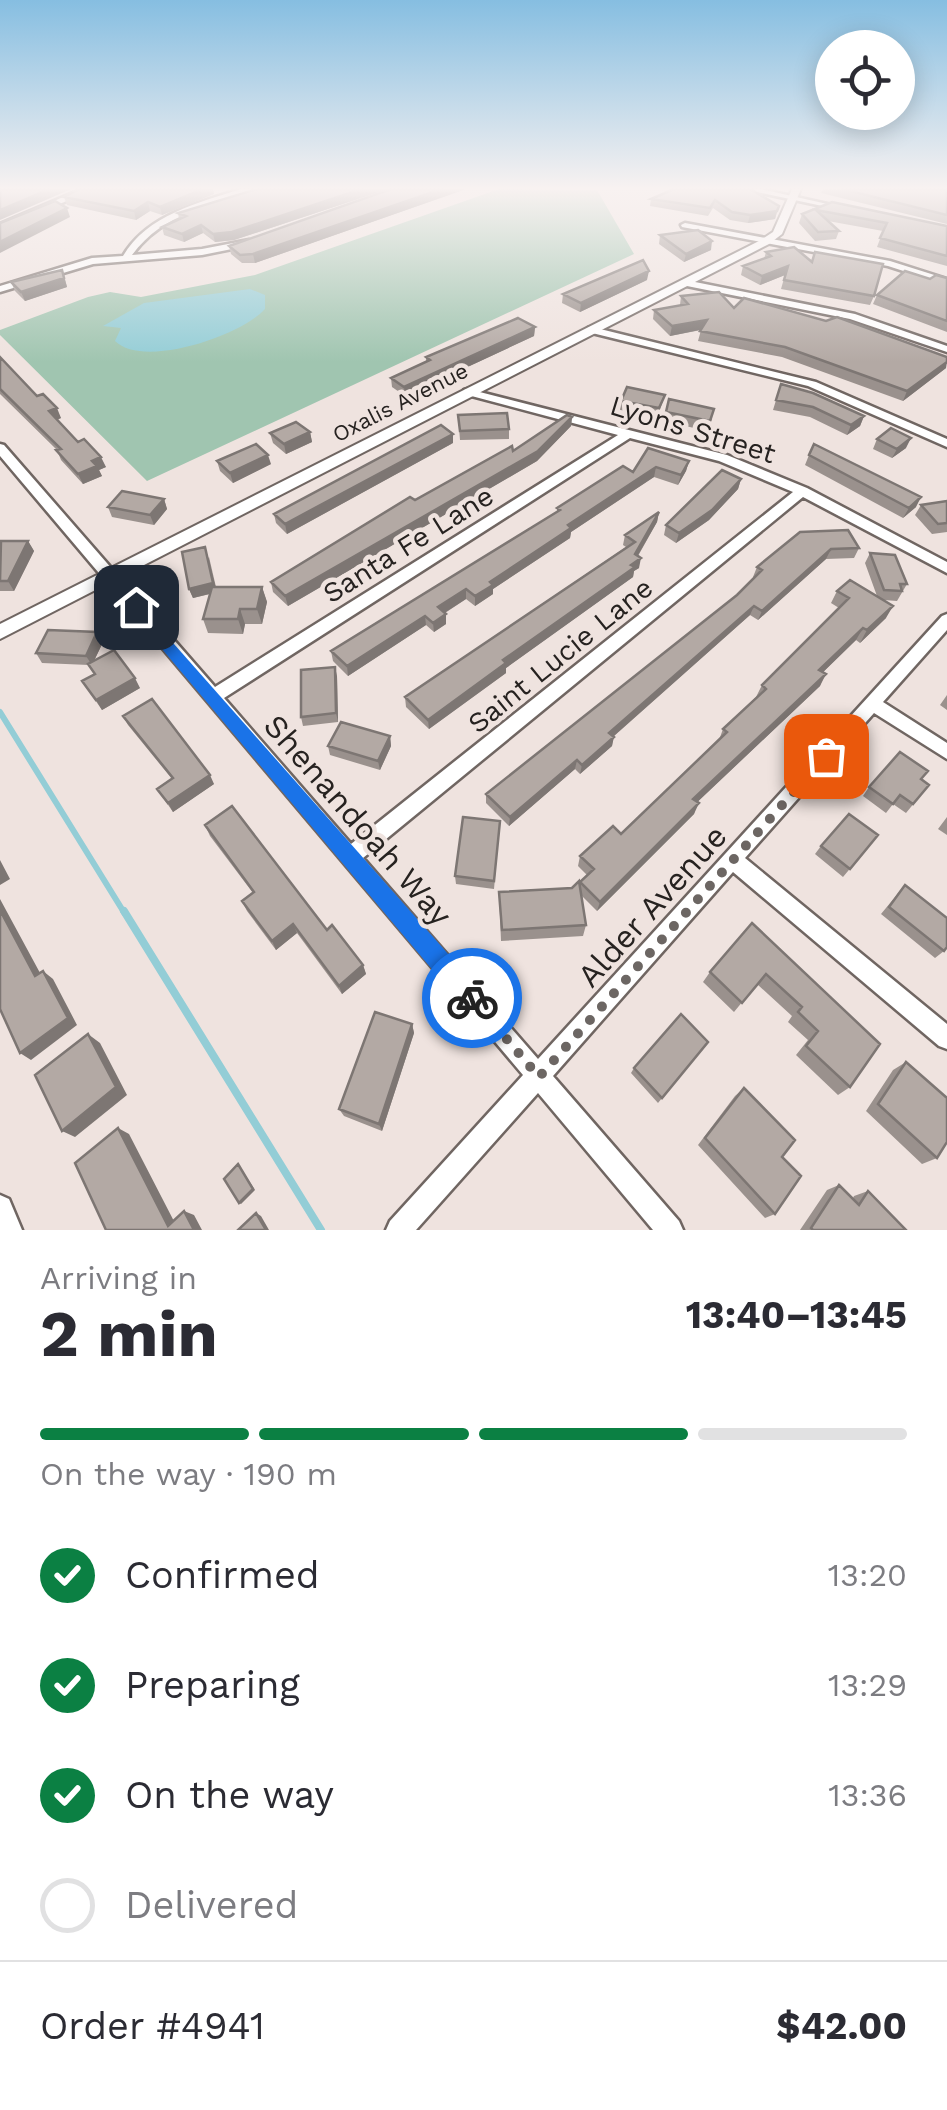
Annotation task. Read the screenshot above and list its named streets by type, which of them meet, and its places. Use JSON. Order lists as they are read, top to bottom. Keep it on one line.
{"streets":{"street":["Oxalis Avenue","Lyons Street","Santa Fe Lane","Saint Lucie Lane","Shenandoah Way","Alder Avenue"]},"crossings":[["Oxalis Avenue","Lyons Street"],["Oxalis Avenue","Shenandoah Way"],["Lyons Street","Santa Fe Lane"],["Lyons Street","Saint Lucie Lane"],["Santa Fe Lane","Shenandoah Way"],["Saint Lucie Lane","Shenandoah Way"],["Shenandoah Way","Alder Avenue"]],"page":{"heading":["2 min","Arriving in","13:40–13:45"],"panel":["Order #4941","$42.00"],"bar":"On the way · 190 m","list":[["Confirmed","13:20"],["Preparing","13:29"],["On the way","13:36"],"Delivered"]}}
